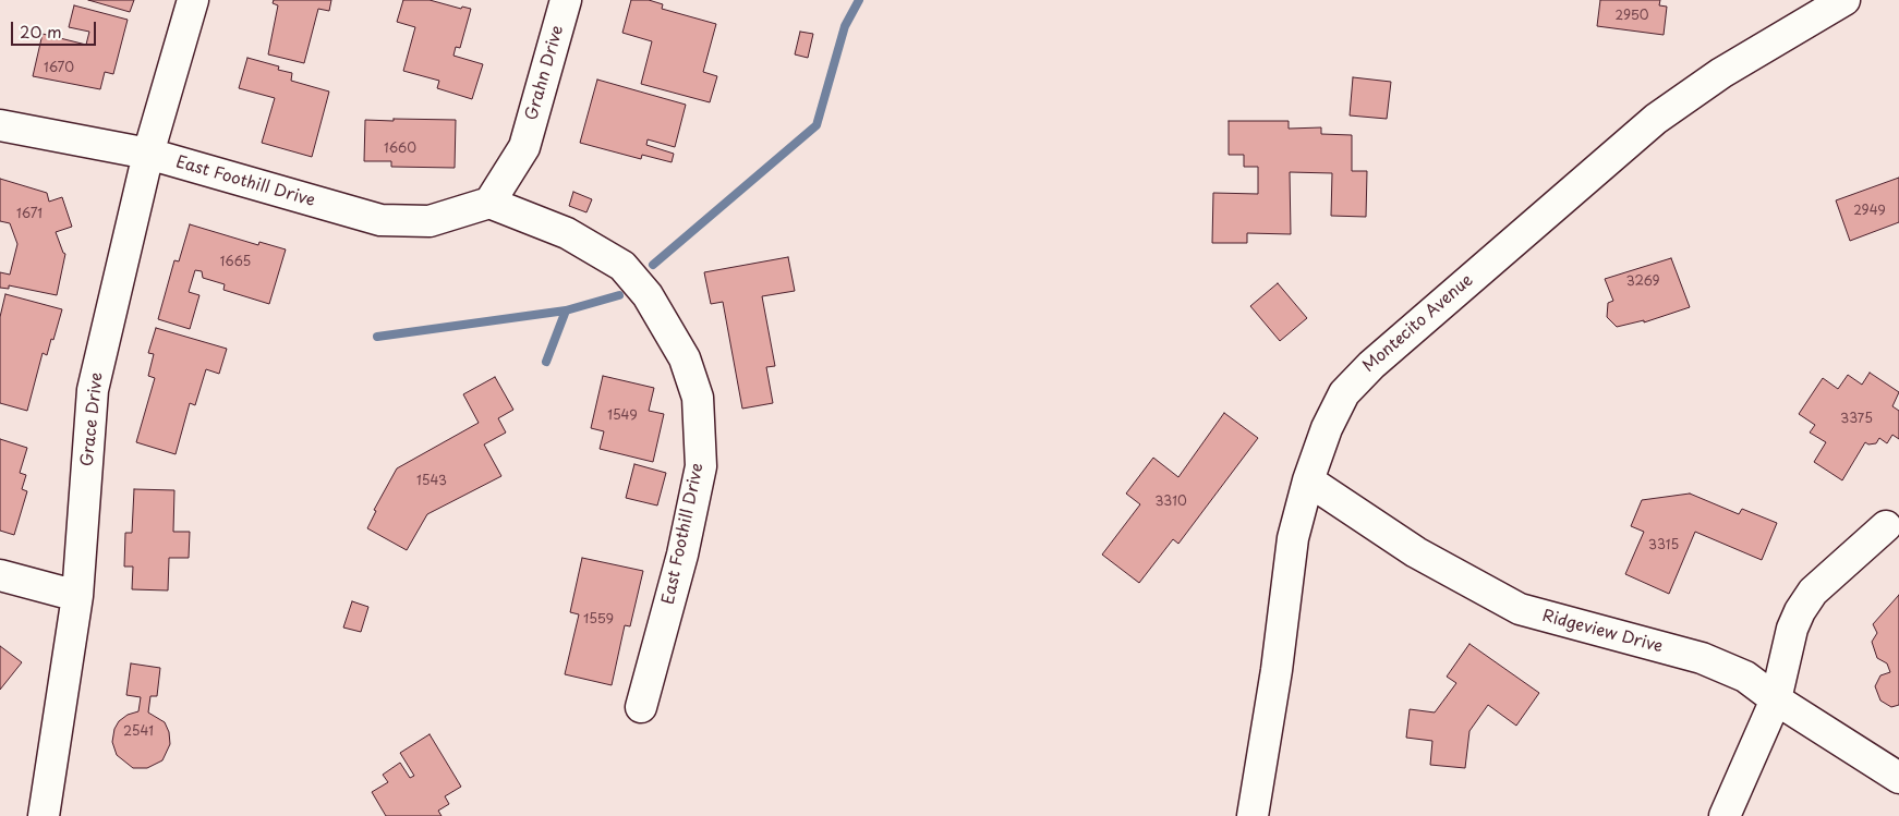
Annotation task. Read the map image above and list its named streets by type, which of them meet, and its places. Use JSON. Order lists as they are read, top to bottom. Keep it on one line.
{"streets":{"street":["Grahn Drive","East Foothill Drive","Montecito Avenue","Grace Drive","Ridgeview Drive"]},"crossings":[["Grahn Drive","East Foothill Drive"],["East Foothill Drive","Grace Drive"],["Montecito Avenue","Ridgeview Drive"]],"house_numbers":["2950","1670","1660","2949","1671","1665","3269","1549","3375","1543","3310","3315","1559","2541"],"scale_bar":"20 m"}
